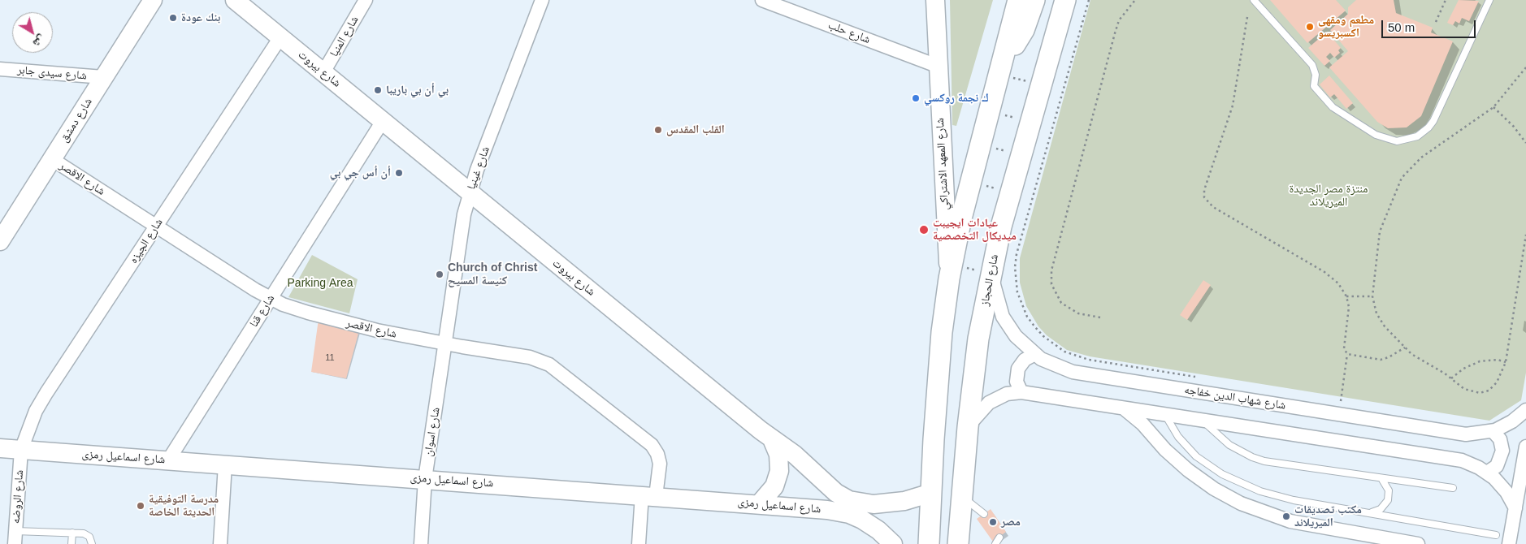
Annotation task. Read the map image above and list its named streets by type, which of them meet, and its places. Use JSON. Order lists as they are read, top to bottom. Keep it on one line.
{"streets":{"main road":["شارع الحجاز"],"street":["شارع حلب","شارع المنيا","شارع بيروت","شارع سيدى جابر","شارع دمشق","شارع المعهد الاشتراكي","شارع غينيا","شارع الاقصر","شارع الجيزه","شارع قنا","شارع شهاب الدين خفاجه","شارع اسوان","شارع اسماعيل رمزى","شارع الروضه"]},"crossings":[["شارع حلب","شارع المعهد الاشتراكي"],["شارع المنيا","شارع بيروت"],["شارع بيروت","شارع غينيا"],["شارع بيروت","شارع الجيزه"],["شارع بيروت","شارع قنا"],["شارع سيدى جابر","شارع دمشق"],["شارع دمشق","شارع الاقصر"],["شارع غينيا","شارع الاقصر"],["شارع غينيا","شارع اسوان"],["شارع الاقصر","شارع الجيزه"],["شارع الاقصر","شارع قنا"],["شارع الاقصر","شارع اسوان"],["شارع الاقصر","شارع اسماعيل رمزى"],["شارع الجيزه","شارع اسماعيل رمزى"],["شارع الجيزه","شارع الروضه"],["شارع الحجاز","شارع شهاب الدين خفاجه"],["شارع قنا","شارع اسماعيل رمزى"],["شارع اسوان","شارع اسماعيل رمزى"],["شارع اسماعيل رمزى","شارع الروضه"]],"parks":["منتزة مصر الجديدة الميريلاند","Parking Area"],"places":["بنك عودة","مطعم ومقهى اكسبريسو","بي أن بي باريبا","ك نجمة روكسي","القلب المقدس","أن أس جي بي","عيادات ايجيبت ميديكال التخصصية","Church of Christ كنيسة المسيح","مدرسة التوفيقية الحديثة الخاصة","مكتب تصديقات الميريلاند","مصر"],"house_numbers":["11"],"scale_bar":"50 m","north":"bottom right"}
